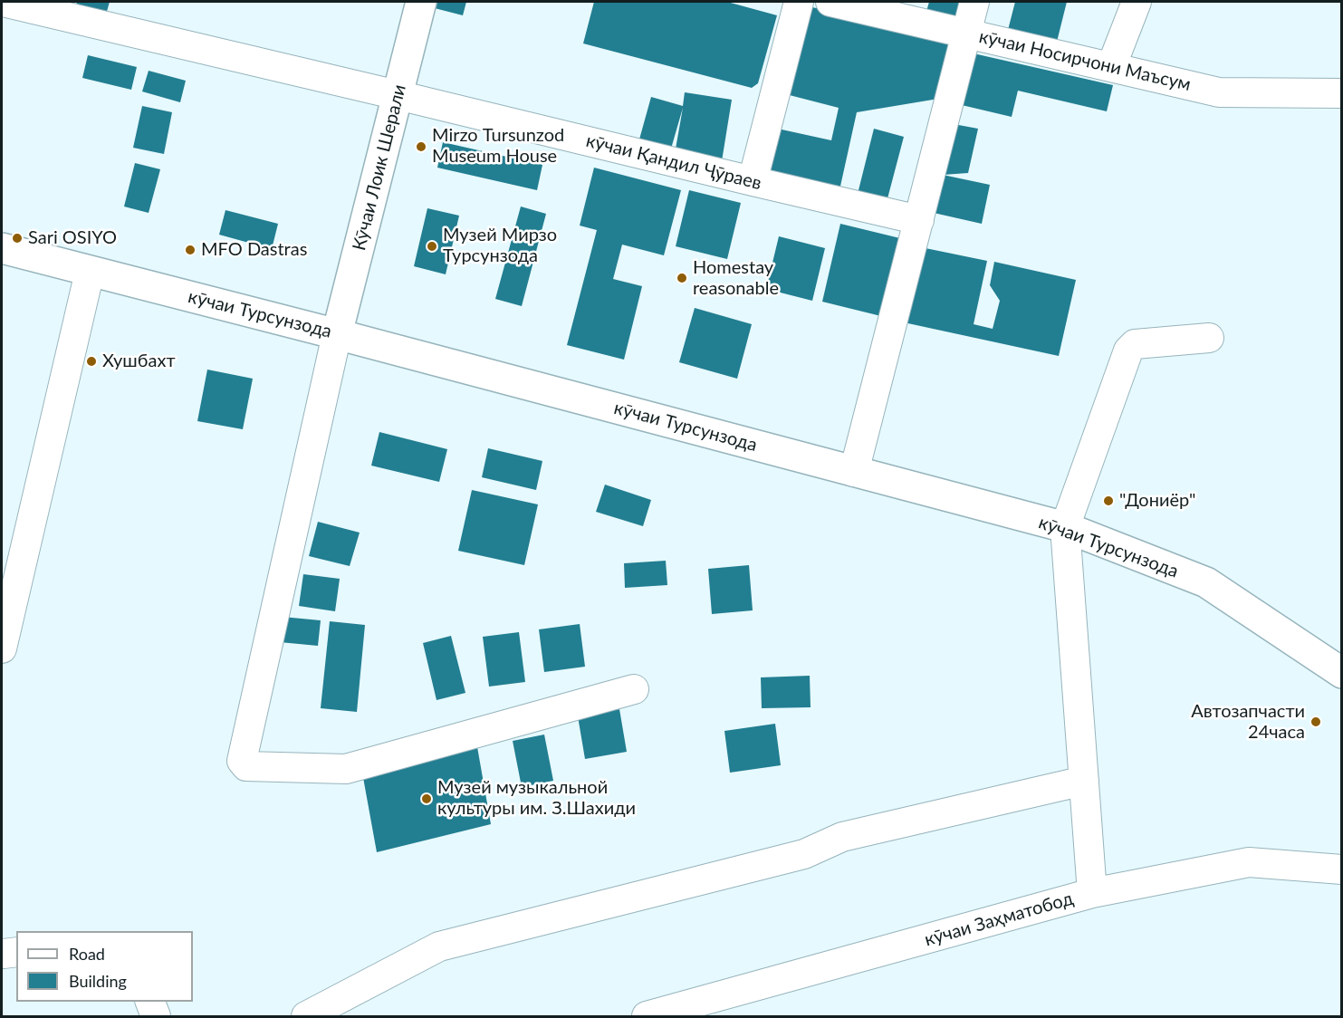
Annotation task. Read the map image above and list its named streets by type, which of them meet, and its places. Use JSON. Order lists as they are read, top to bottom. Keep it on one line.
{"streets":{"main road":["Кӯчаи Лоик Шерали","кӯчаи Турсунзода"],"street":["кӯчаи Носирчони Маъсум","кӯчаи Қандил Ҷӯраев","кӯчаи Заҳматобод"]},"crossings":[["кӯчаи Қандил Ҷӯраев","Кӯчаи Лоик Шерали"],["Кӯчаи Лоик Шерали","кӯчаи Турсунзода"],["кӯчаи Турсунзода","кӯчаи Заҳматобод"]],"places":["Mirzo Tursunzod Museum House","Sari OSIYO","Музей Мирзо Турсунзода","MFO Dastras","Homestay reasonable","Хушбахт","\"Дониёр\"","Автозапчасти 24часа","Музей музыкальной культуры им. З.Шахиди"],"legend":["Road","Building"]}
